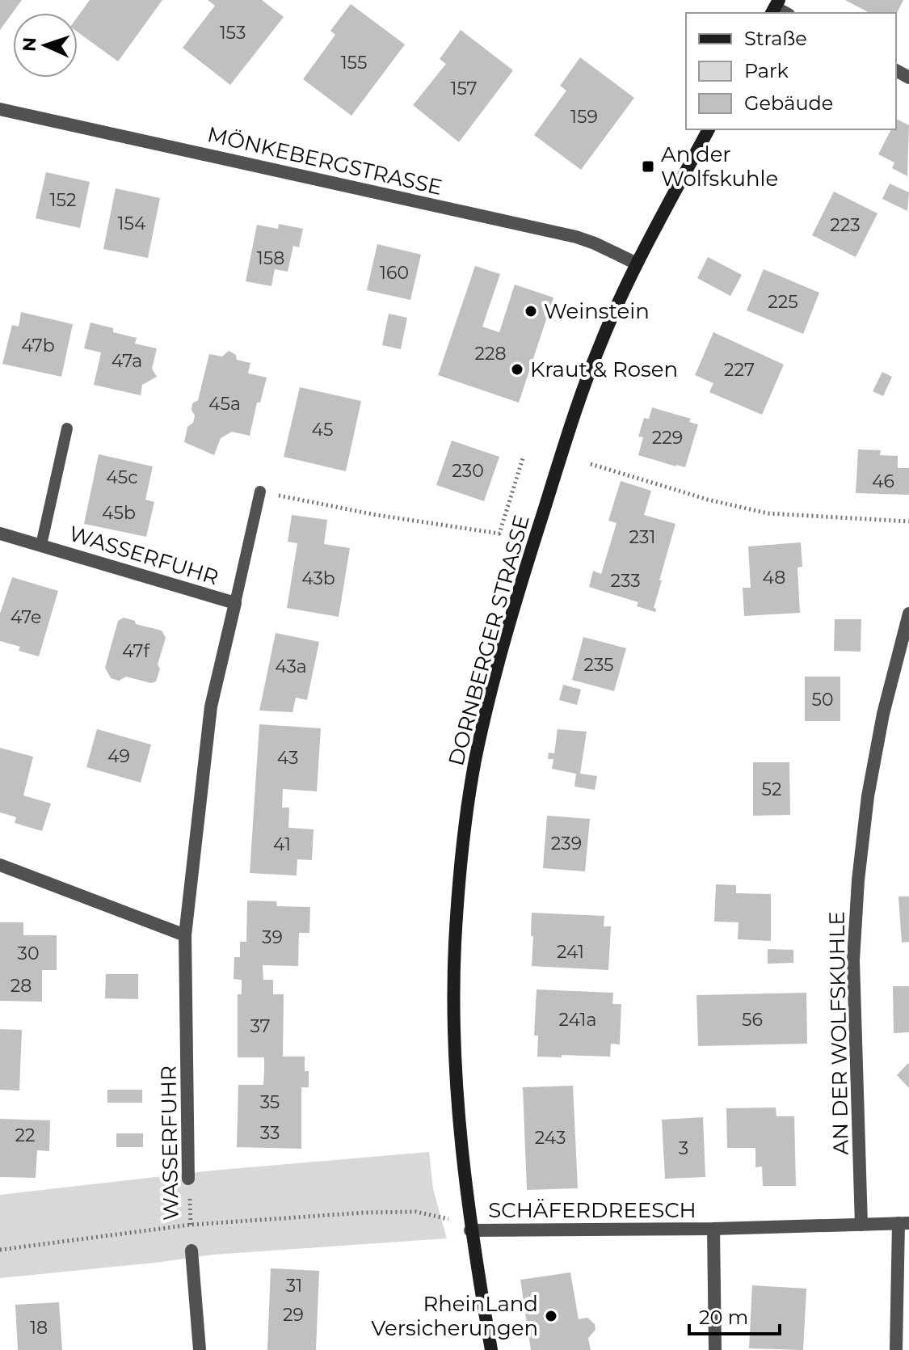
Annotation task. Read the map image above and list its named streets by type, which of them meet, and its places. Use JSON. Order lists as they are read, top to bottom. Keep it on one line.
{"streets":{"main road":["DORNBERGER STRASSE"],"street":["MÖNKEBERGSTRASSE","WASSERFUHR","AN DER WOLFSKUHLE","SCHÄFERDREESCH"]},"crossings":[["MÖNKEBERGSTRASSE","DORNBERGER STRASSE"],["DORNBERGER STRASSE","SCHÄFERDREESCH"],["AN DER WOLFSKUHLE","SCHÄFERDREESCH"]],"places":{"transit":["An der Wolfskuhle"],"other":["Weinstein","Kraut & Rosen","RheinLand Versicherungen"]},"house_numbers":["153","155","157","159","152","154","223","158","160","225","47b","228","47a","227","45a","45","229","230","45c","46","45b","231","48","43b","233","47e","47f","235","43a","50","49","43","52","239","41","39","241","30","28","241a","56","37","35","33","22","243","3","31","29","18"],"legend":["Straße","Park","Gebäude"],"scale_bar":"20 m","north":"left"}
